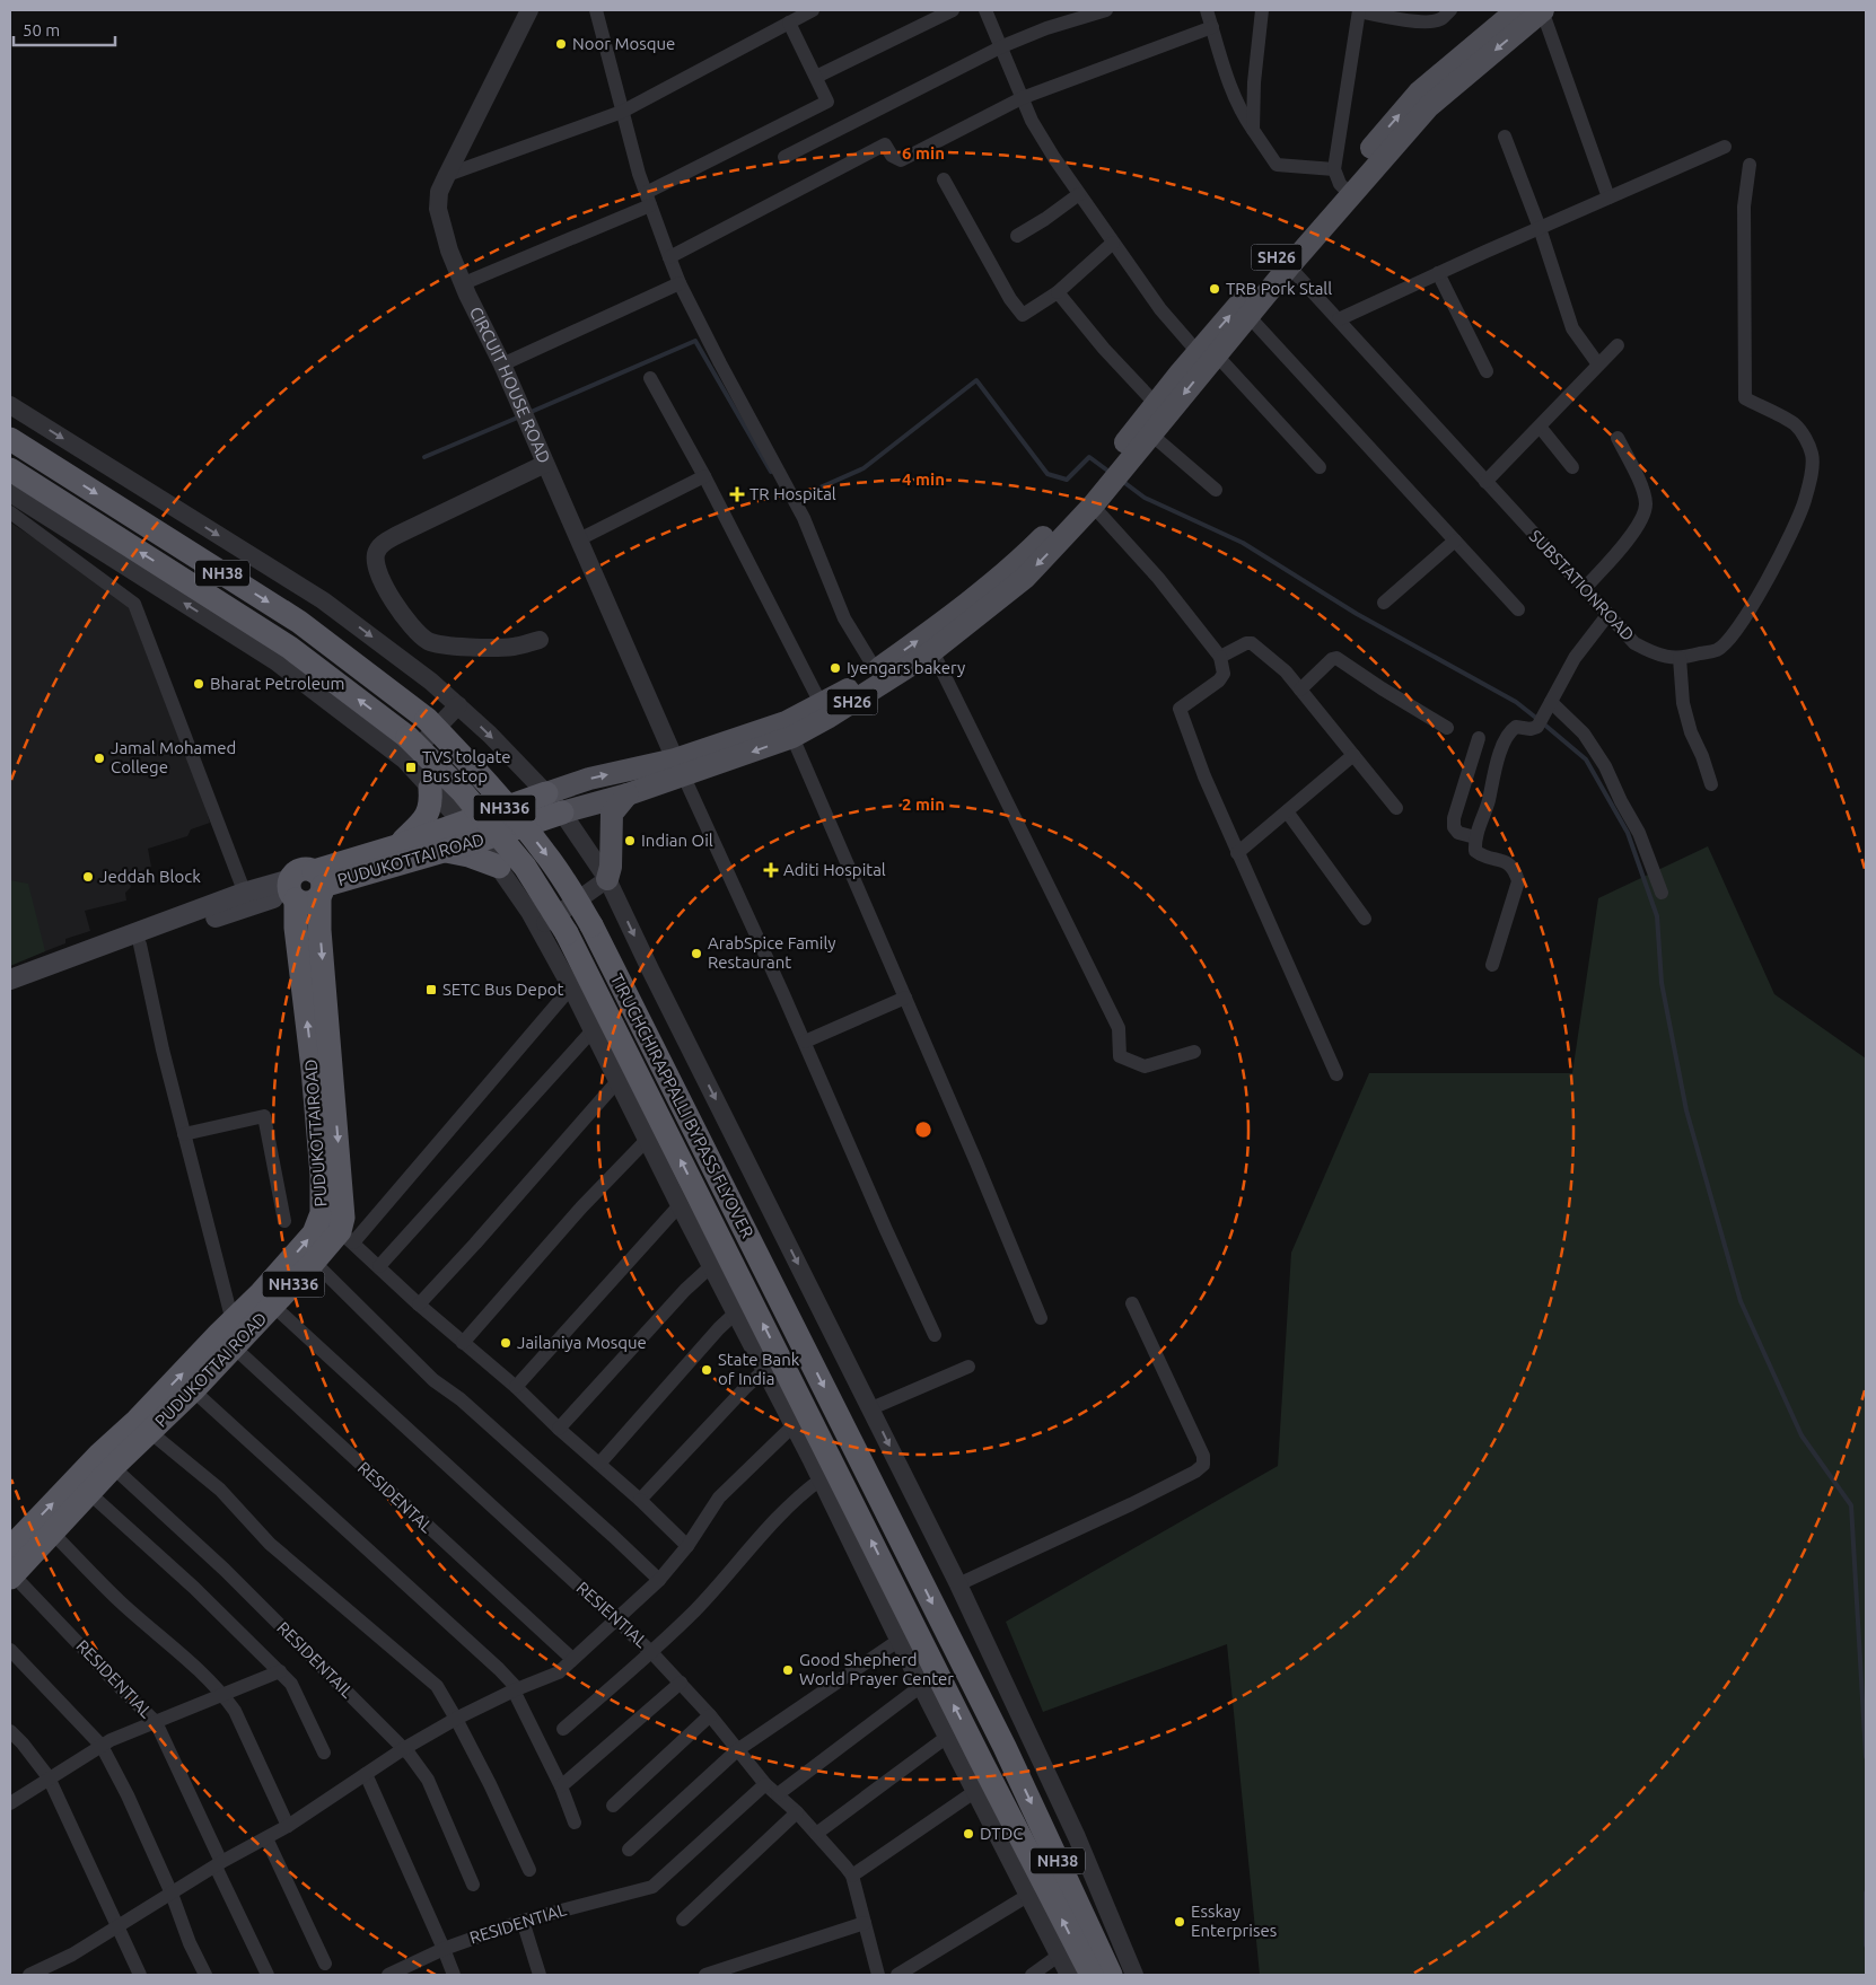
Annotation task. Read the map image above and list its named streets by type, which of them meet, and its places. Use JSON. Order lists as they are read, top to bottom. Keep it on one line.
{"streets":{"highway":["NH38","NH336","PUDUKOTTAI ROAD","TIRUCHCHIRAPPALLI BYPASS FLYOVER","PUDUKOTTAIROAD"],"main road":["SH26"],"street":["CIRCUIT HOUSE ROAD","SUBSTATIONROAD","RESIDENTAL","RESIENTIAL","RESIDENTAIL","RESIDENTIAL"]},"crossings":[["SH26","CIRCUIT HOUSE ROAD"],["SH26","SUBSTATIONROAD"],["SH26","PUDUKOTTAI ROAD"],["PUDUKOTTAI ROAD","PUDUKOTTAIROAD"],["PUDUKOTTAI ROAD","RESIDENTAL"],["PUDUKOTTAI ROAD","RESIENTIAL"],["PUDUKOTTAI ROAD","RESIDENTAIL"],["PUDUKOTTAI ROAD","RESIDENTIAL"],["PUDUKOTTAIROAD","RESIDENTAL"],["RESIENTIAL","RESIDENTIAL"]],"one_way":["PUDUKOTTAIROAD"],"places":{"other":["Noor Mosque","TRB Pork Stall","Iyengars bakery","Bharat Petroleum","Jamal Mohamed College","Indian Oil","Jeddah Block","ArabSpice Family Restaurant","Jailaniya Mosque","State Bank of India","Good Shepherd World Prayer Center","DTDC","Esskay Enterprises"],"health":["TR Hospital","Aditi Hospital"],"transit":["TVS tolgate Bus stop","SETC Bus Depot"]},"scale_bar":"50 m","rings":["6 min","4 min","2 min"]}
